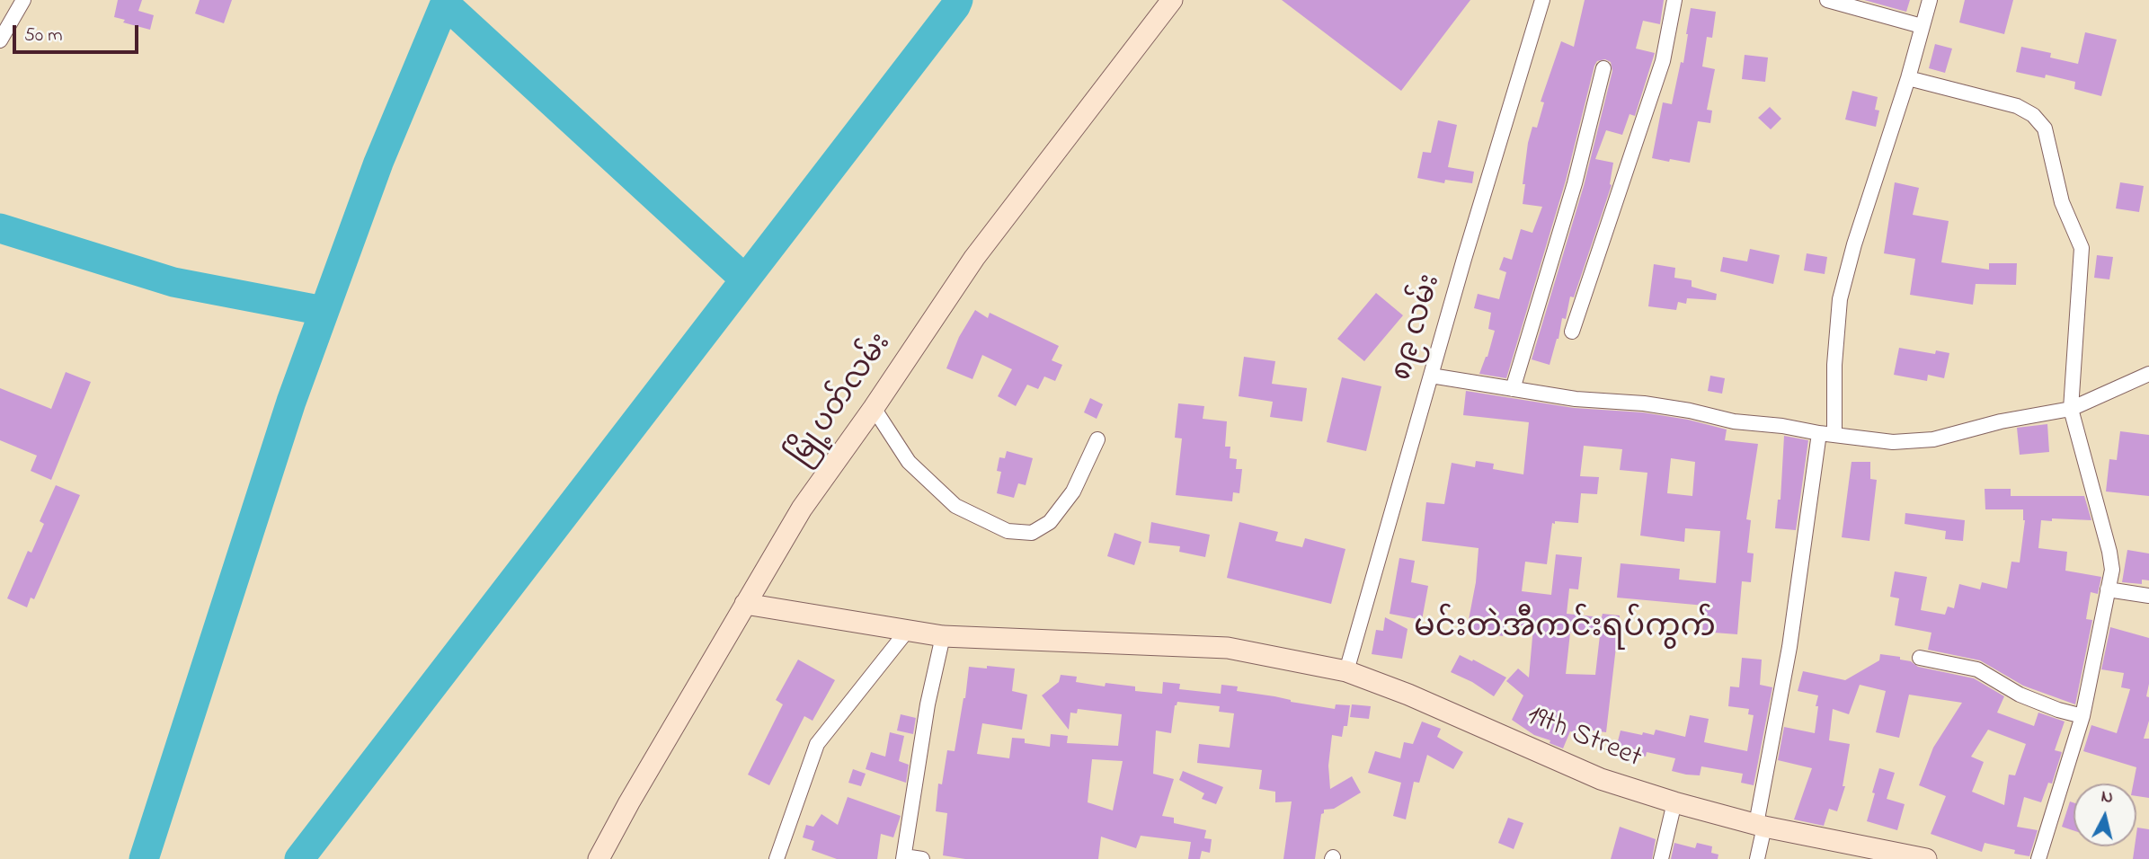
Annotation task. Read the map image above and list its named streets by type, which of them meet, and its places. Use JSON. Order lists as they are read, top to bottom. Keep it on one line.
{"streets":{"street":["၈၉ လမ်း","မြို့ပတ်လမ်း","19th Street"]},"crossings":[["၈၉ လမ်း","19th Street"],["မြို့ပတ်လမ်း","19th Street"]],"districts":["မင်းတဲအီကင်းရပ်ကွက်"],"scale_bar":"50 m","north":"top"}
